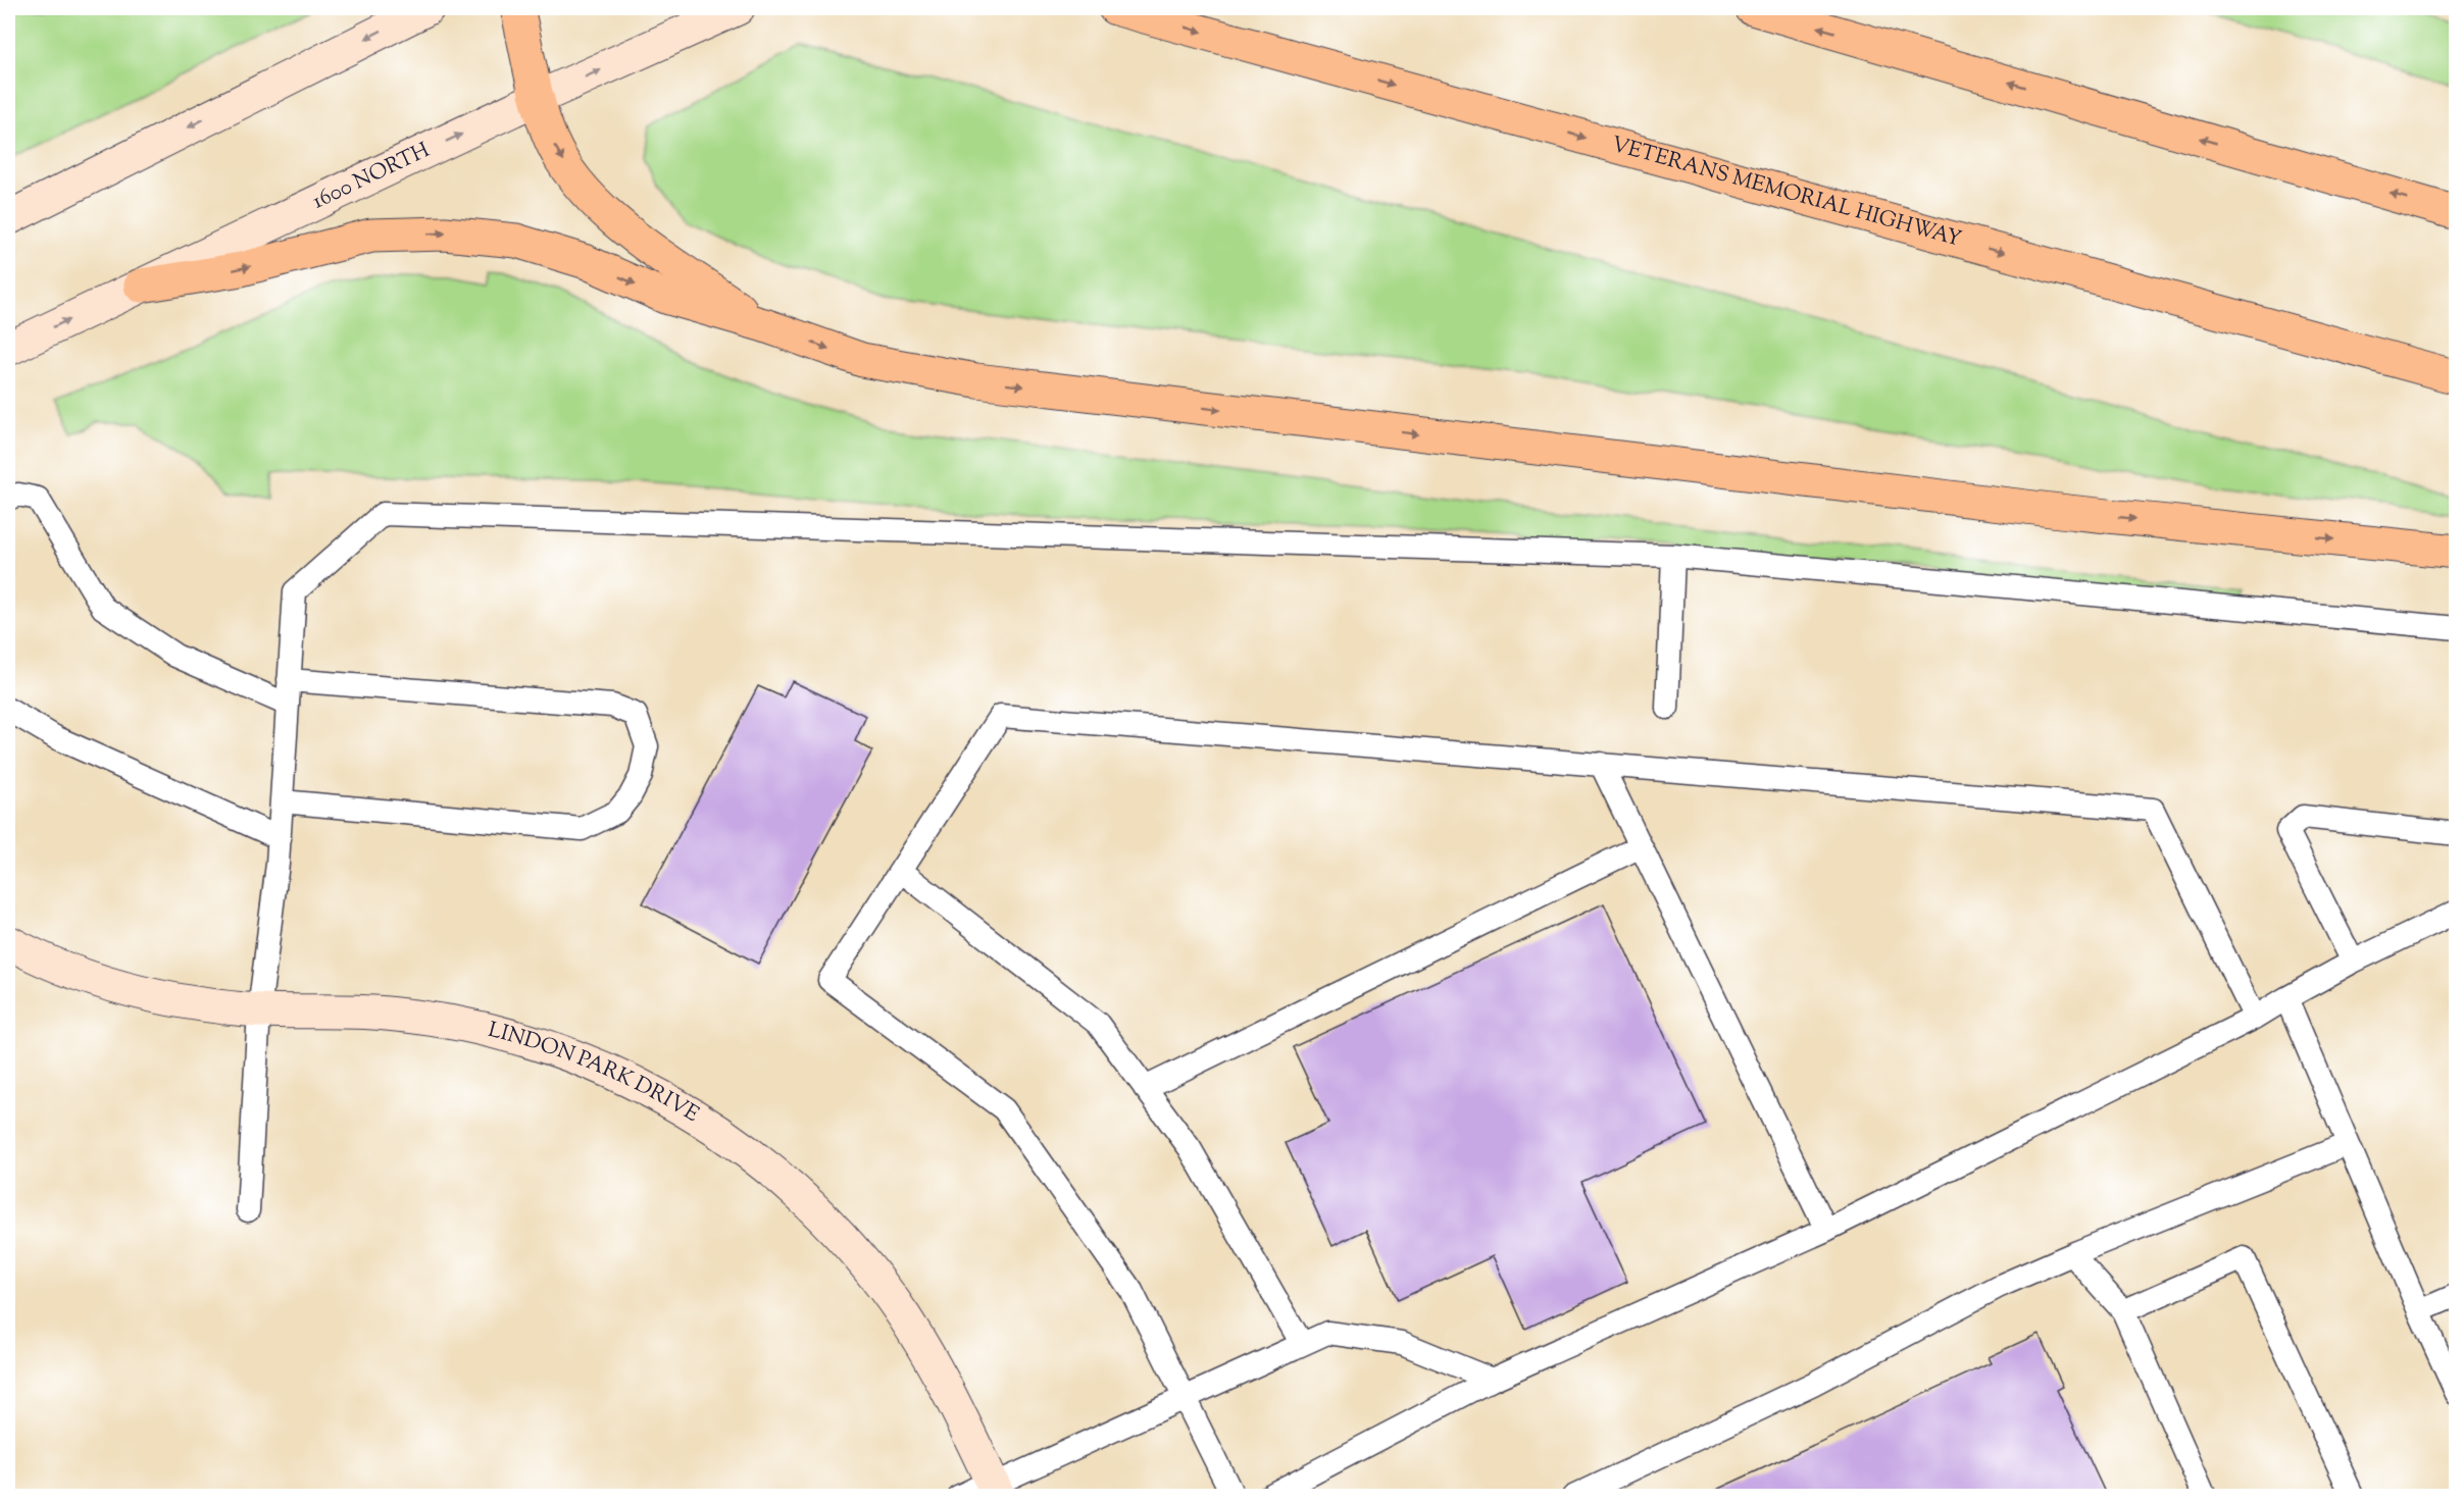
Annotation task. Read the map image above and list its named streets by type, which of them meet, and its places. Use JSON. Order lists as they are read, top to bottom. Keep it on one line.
{"streets":{"highway":["VETERANS MEMORIAL HIGHWAY"],"main road":["1600 NORTH","LINDON PARK DRIVE"]}}
